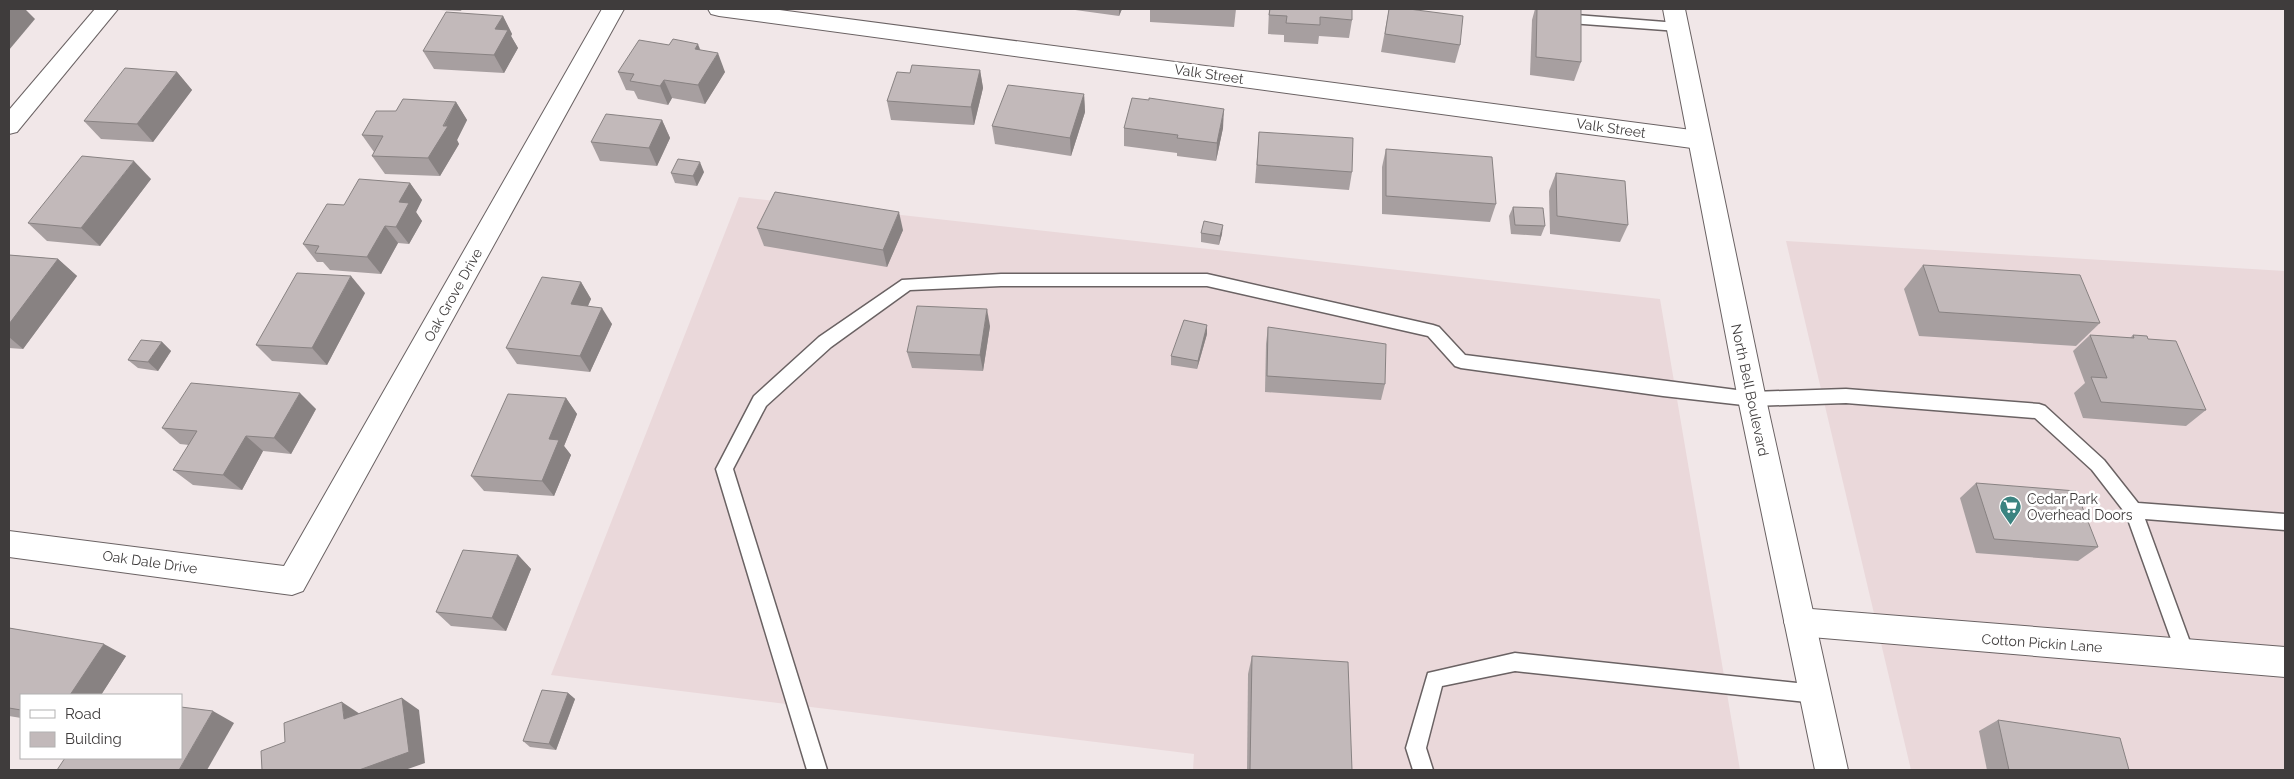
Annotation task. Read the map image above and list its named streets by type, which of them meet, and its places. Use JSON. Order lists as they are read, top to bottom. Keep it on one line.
{"streets":{"street":["Valk Street","Oak Grove Drive","North Bell Boulevard","Oak Dale Drive","Cotton Pickin Lane"]},"crossings":[["Valk Street","North Bell Boulevard"],["Oak Grove Drive","Oak Dale Drive"],["North Bell Boulevard","Cotton Pickin Lane"]],"places":{"supermarket":["Cedar Park Overhead Doors"]},"legend":["Road","Building"]}
